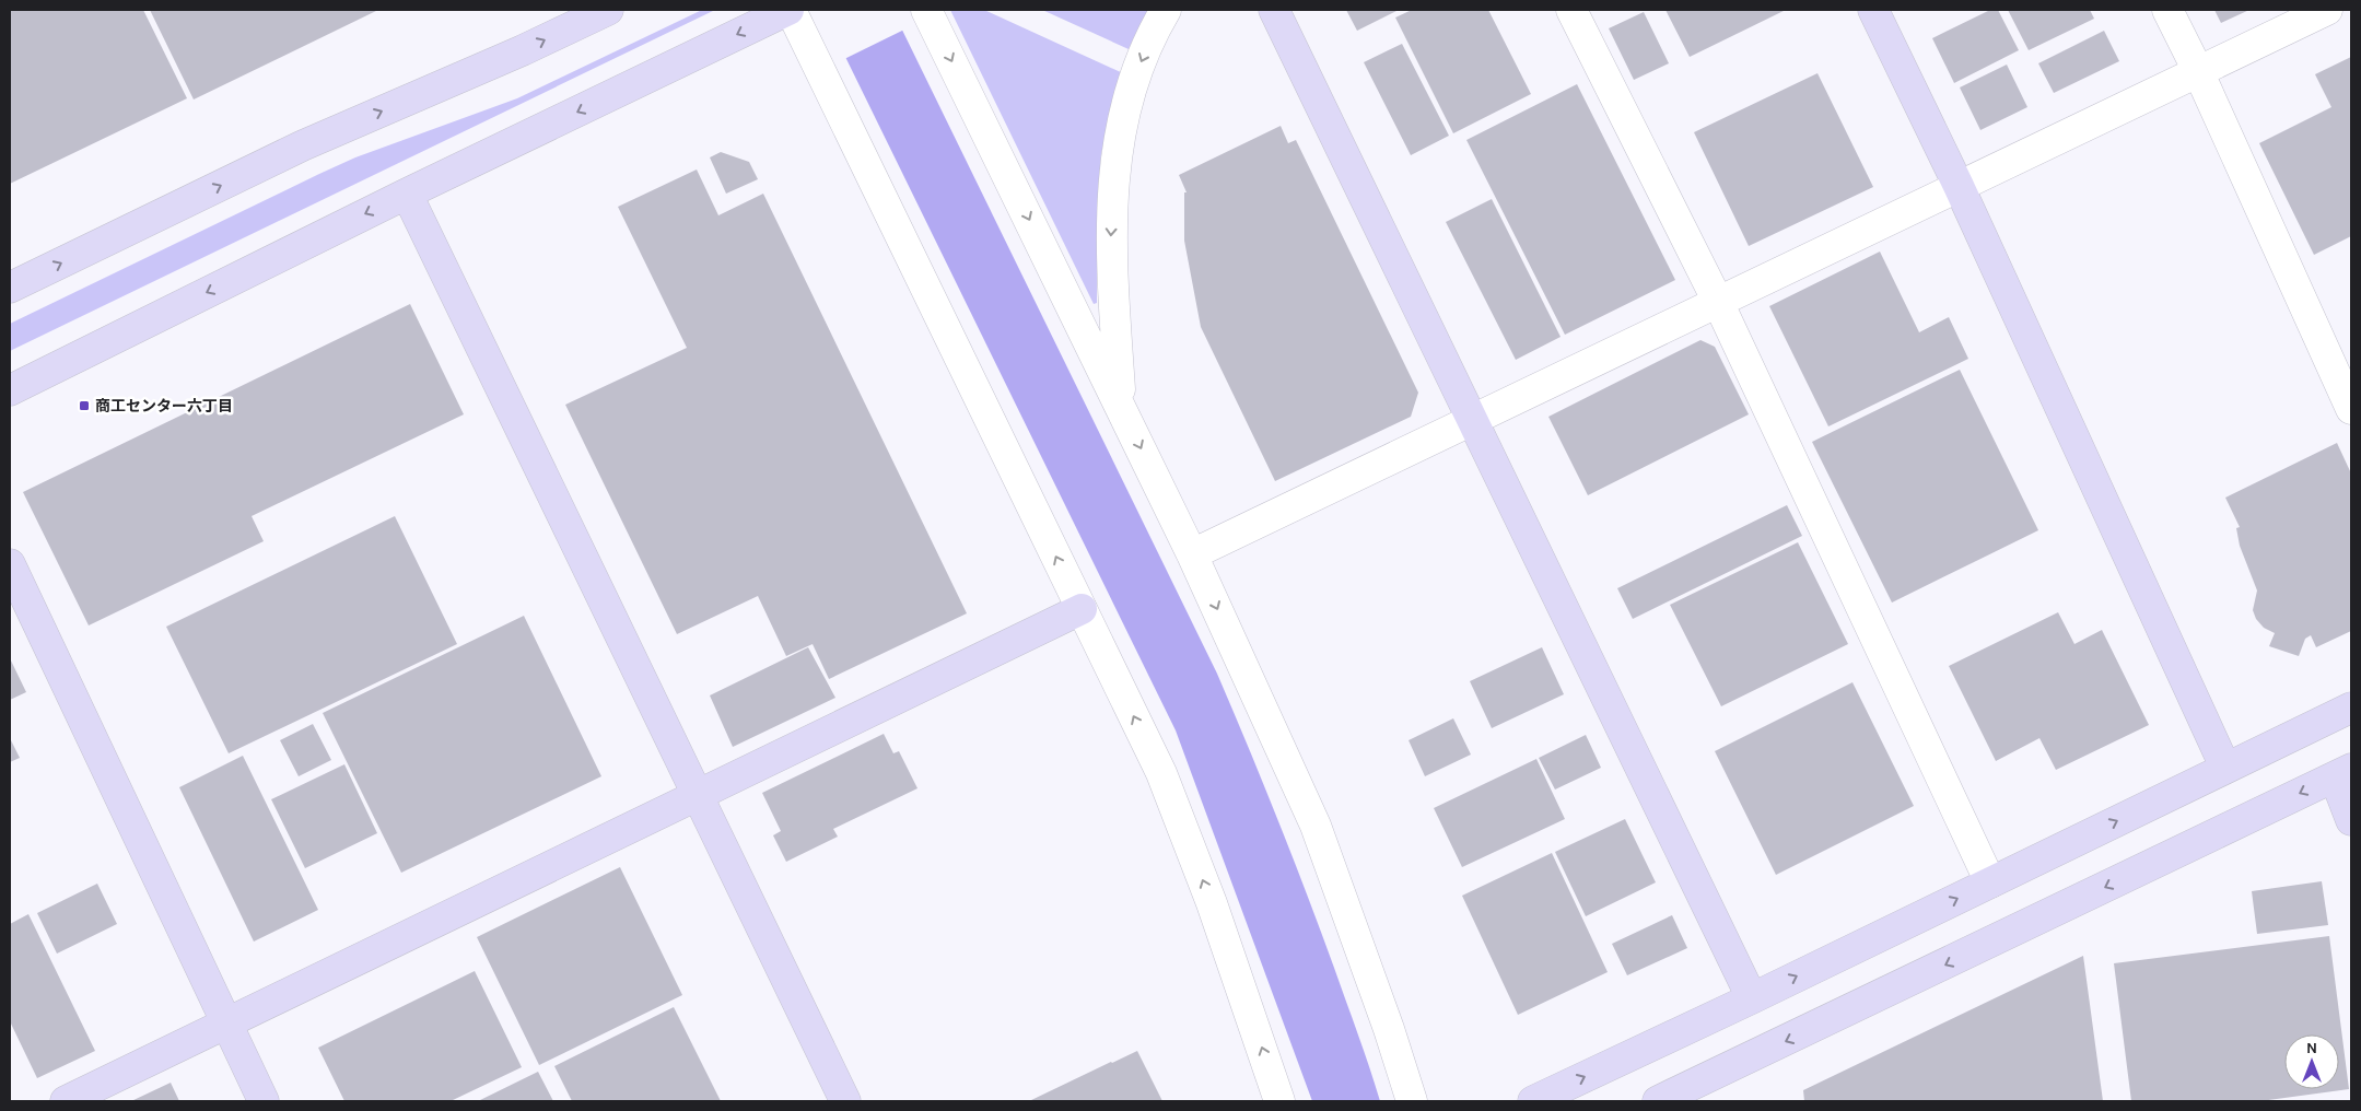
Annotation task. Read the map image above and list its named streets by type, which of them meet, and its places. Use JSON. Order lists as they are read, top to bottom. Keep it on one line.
{"places":{"transit":["商工センター六丁目"]},"north":"top"}
